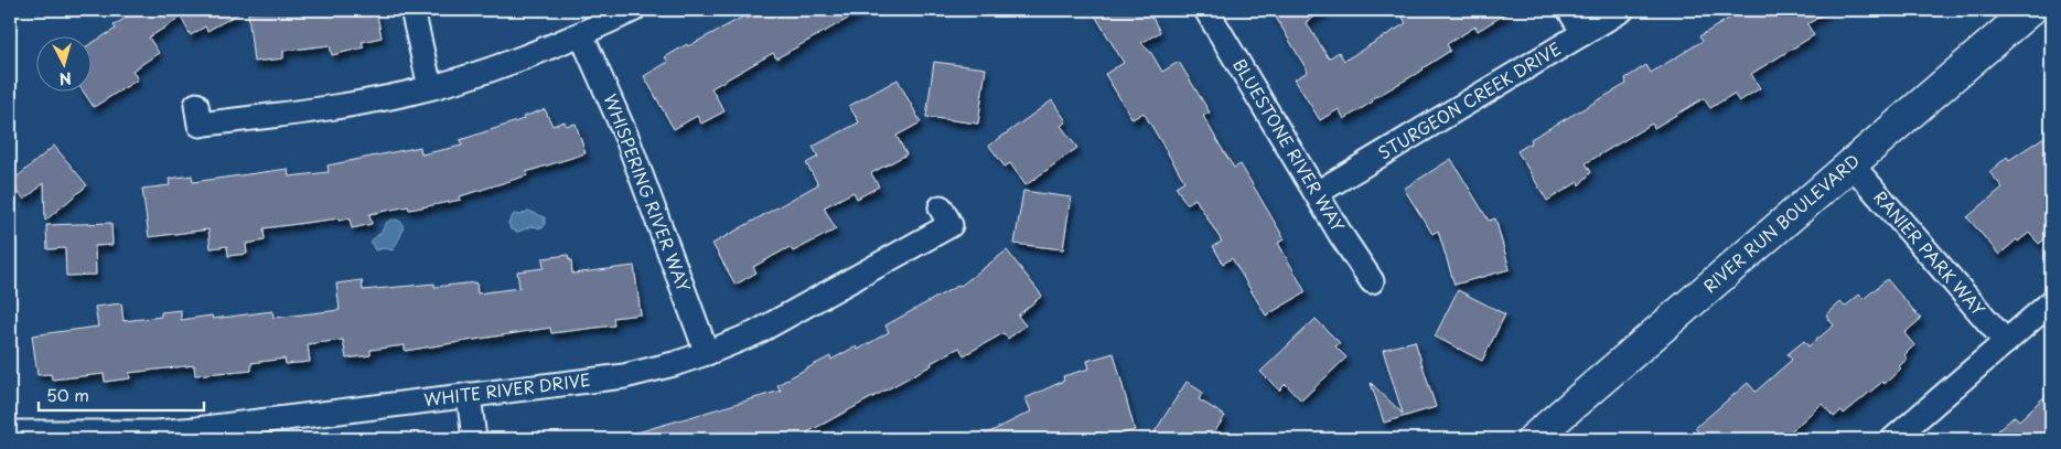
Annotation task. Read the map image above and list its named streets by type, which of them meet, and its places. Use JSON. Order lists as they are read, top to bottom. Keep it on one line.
{"streets":{"street":["STURGEON CREEK DRIVE","BLUESTONE RIVER WAY","WHISPERING RIVER WAY","RIVER RUN BOULEVARD","RANIER PARK WAY","WHITE RIVER DRIVE"]},"crossings":[["STURGEON CREEK DRIVE","BLUESTONE RIVER WAY"],["WHISPERING RIVER WAY","WHITE RIVER DRIVE"],["RIVER RUN BOULEVARD","RANIER PARK WAY"]],"scale_bar":"50 m","north":"bottom"}
